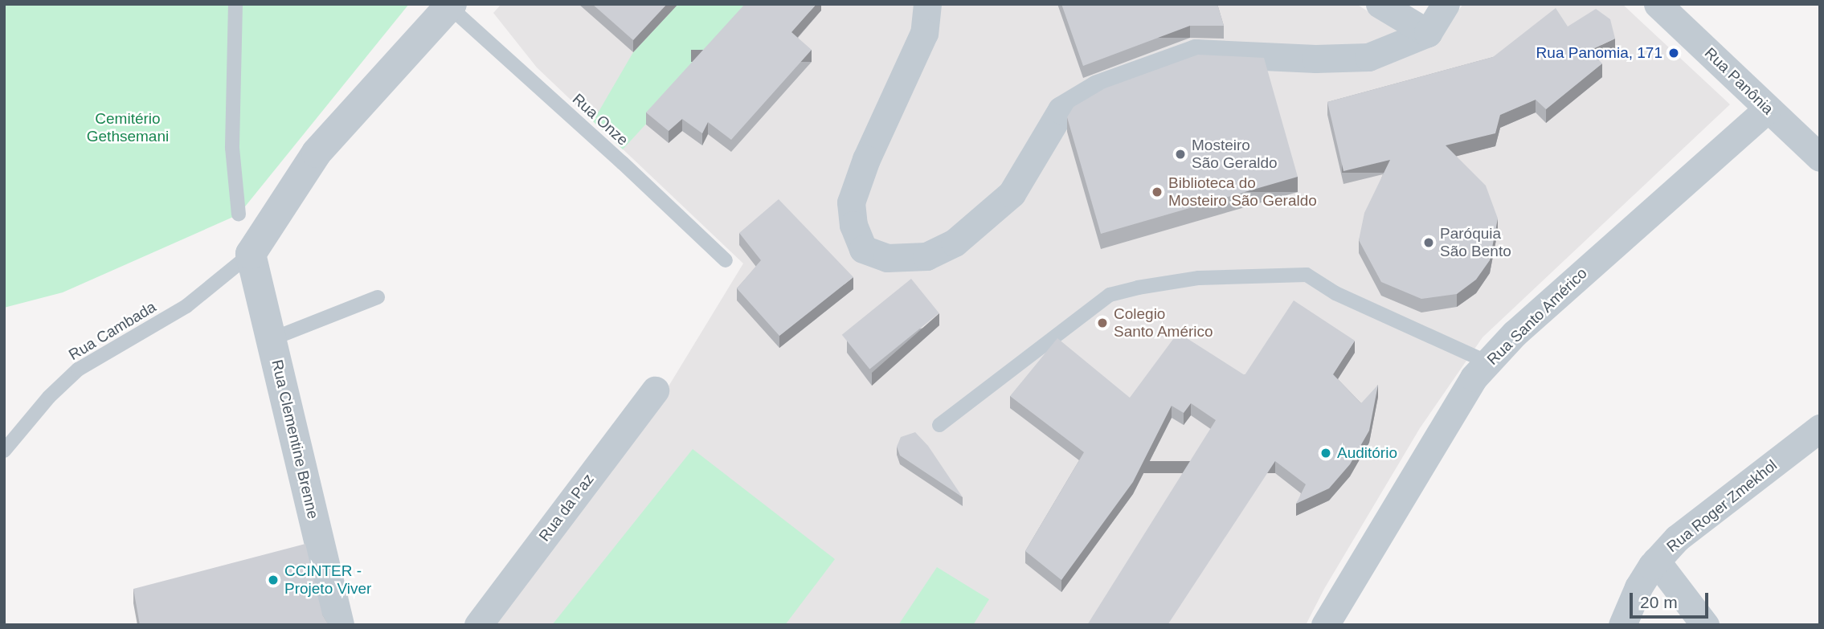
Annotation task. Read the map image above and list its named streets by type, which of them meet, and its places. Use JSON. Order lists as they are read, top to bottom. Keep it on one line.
{"streets":{"street":["Rua Panônia","Rua Santo Américo","Rua Clementine Brenne","Rua Roger Zmekhol","Rua da Paz"],"lane":["Rua Onze","Rua Cambada"]},"crossings":[["Rua Panônia","Rua Santo Américo"],["Rua Cambada","Rua Clementine Brenne"]],"parks":["Cemitério Gethsemani"],"places":["Rua Panomia, 171","Mosteiro São Geraldo","Biblioteca do Mosteiro São Geraldo","Paróquia São Bento","Colegio Santo Américo","Auditório","CCINTER - Projeto Viver"],"scale_bar":"20 m"}
